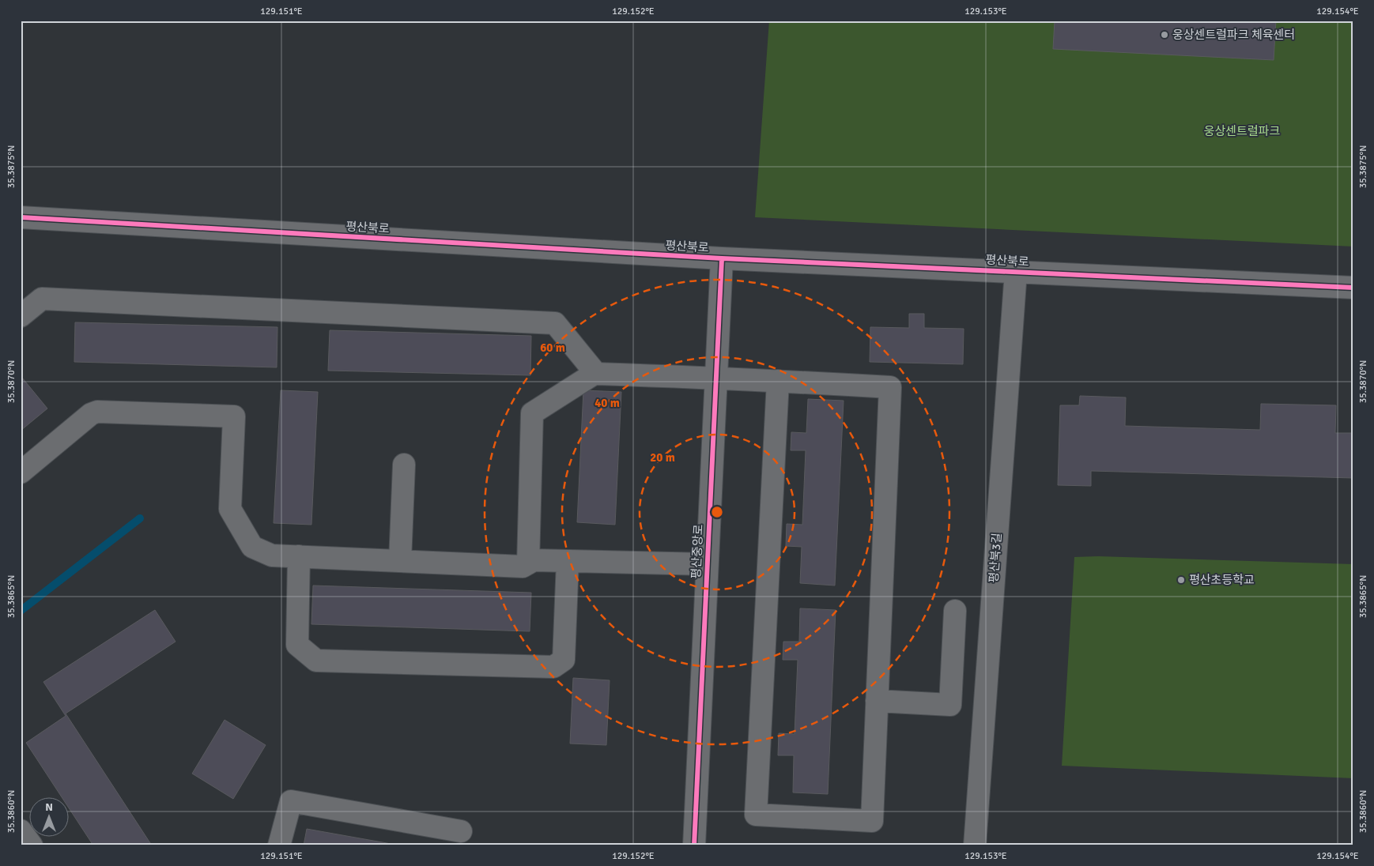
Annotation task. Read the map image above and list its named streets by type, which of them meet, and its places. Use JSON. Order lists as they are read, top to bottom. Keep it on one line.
{"streets":{"street":["평산북로","평산중앙로","평산북3길"]},"crossings":[["평산북로","평산중앙로"],["평산북로","평산북3길"]],"parks":["웅상센트럴파크"],"places":["웅상센트럴파크 체육센터","평산초등학교"],"north":"top","coordinates":["129.151°E","129.152°E","129.153°E","129.154°E","35.3875°N","35.3870°N","35.3865°N","35.3860°N"],"rings":["60 m","40 m","20 m"]}
